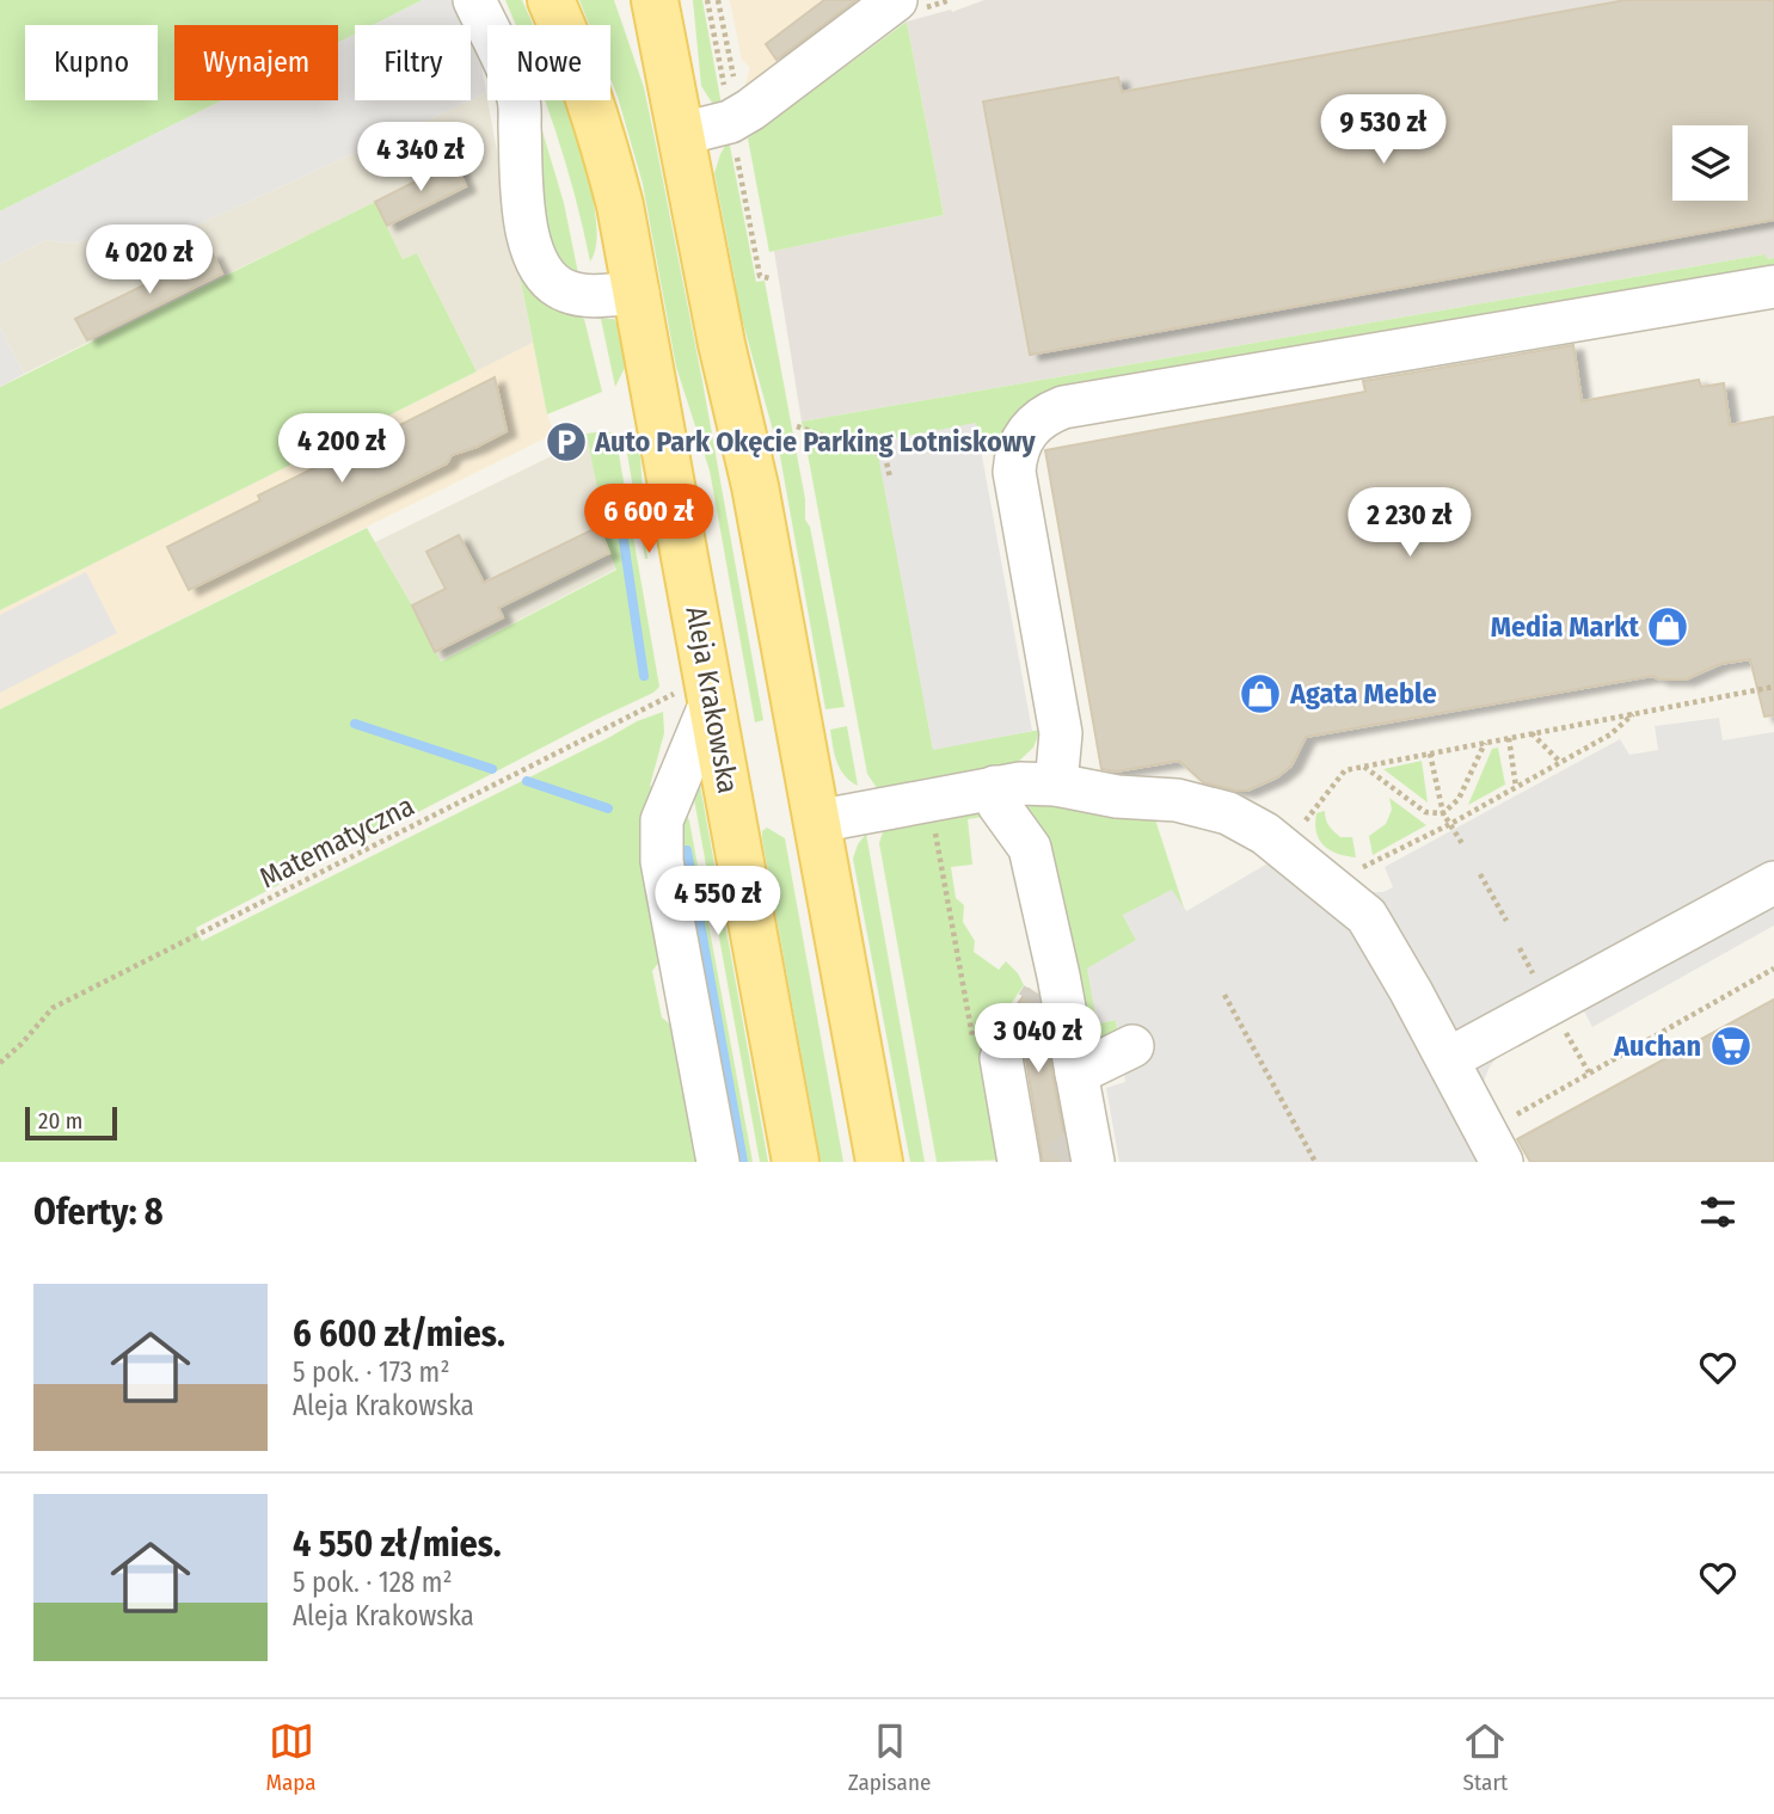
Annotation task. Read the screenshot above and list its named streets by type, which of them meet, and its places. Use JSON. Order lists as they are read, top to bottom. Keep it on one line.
{"streets":{"main road":["Aleja Krakowska"],"path":["Matematyczna"]},"crossings":[["Aleja Krakowska","Matematyczna"]],"places":{"parking":["Auto Park Okęcie Parking Lotniskowy"],"shop":["Media Markt","Agata Meble"],"supermarket":["Auchan"]},"scale_bar":"20 m","page":{"chip":["Kupno","Wynajem","Filtry","Nowe"],"price":["9 530 zł","4 340 zł","4 020 zł","4 200 zł","6 600 zł","2 230 zł","4 550 zł","3 040 zł"],"scale":"20 m","heading":"Oferty: 8","list":[{"name":"6 600 zł/mies.","note":"5 pok. · 173 m² · Aleja Krakowska"},{"name":"4 550 zł/mies.","note":"5 pok. · 128 m² · Aleja Krakowska"}],"tabs":["Mapa","Zapisane","Start"]}}
